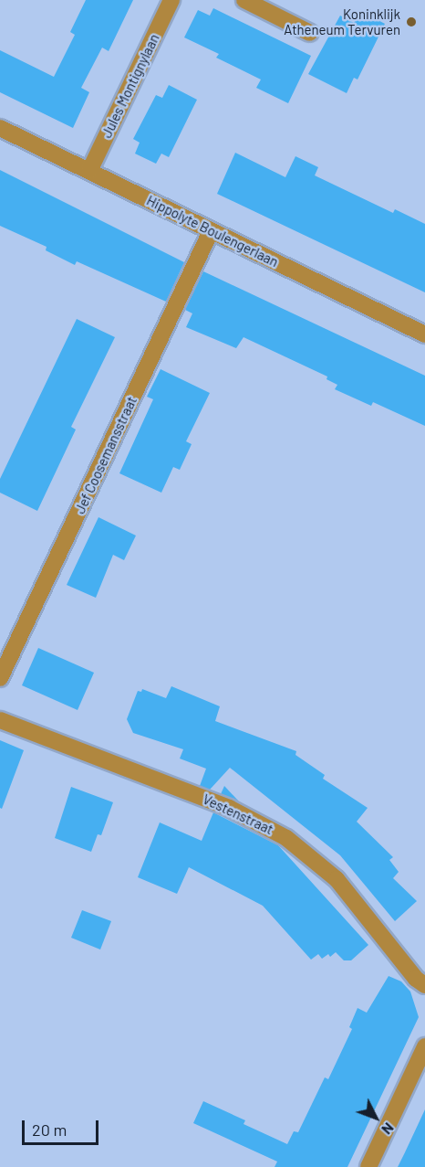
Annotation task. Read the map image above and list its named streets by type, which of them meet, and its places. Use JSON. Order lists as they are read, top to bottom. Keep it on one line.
{"streets":{"street":["Jules Montignylaan","Hippolyte Boulengerlaan","Jef Coosemansstraat","Vestenstraat"]},"crossings":[["Jules Montignylaan","Hippolyte Boulengerlaan"],["Hippolyte Boulengerlaan","Jef Coosemansstraat"]],"places":["Koninklijk Atheneum Tervuren"],"scale_bar":"20 m","north":"bottom right"}
